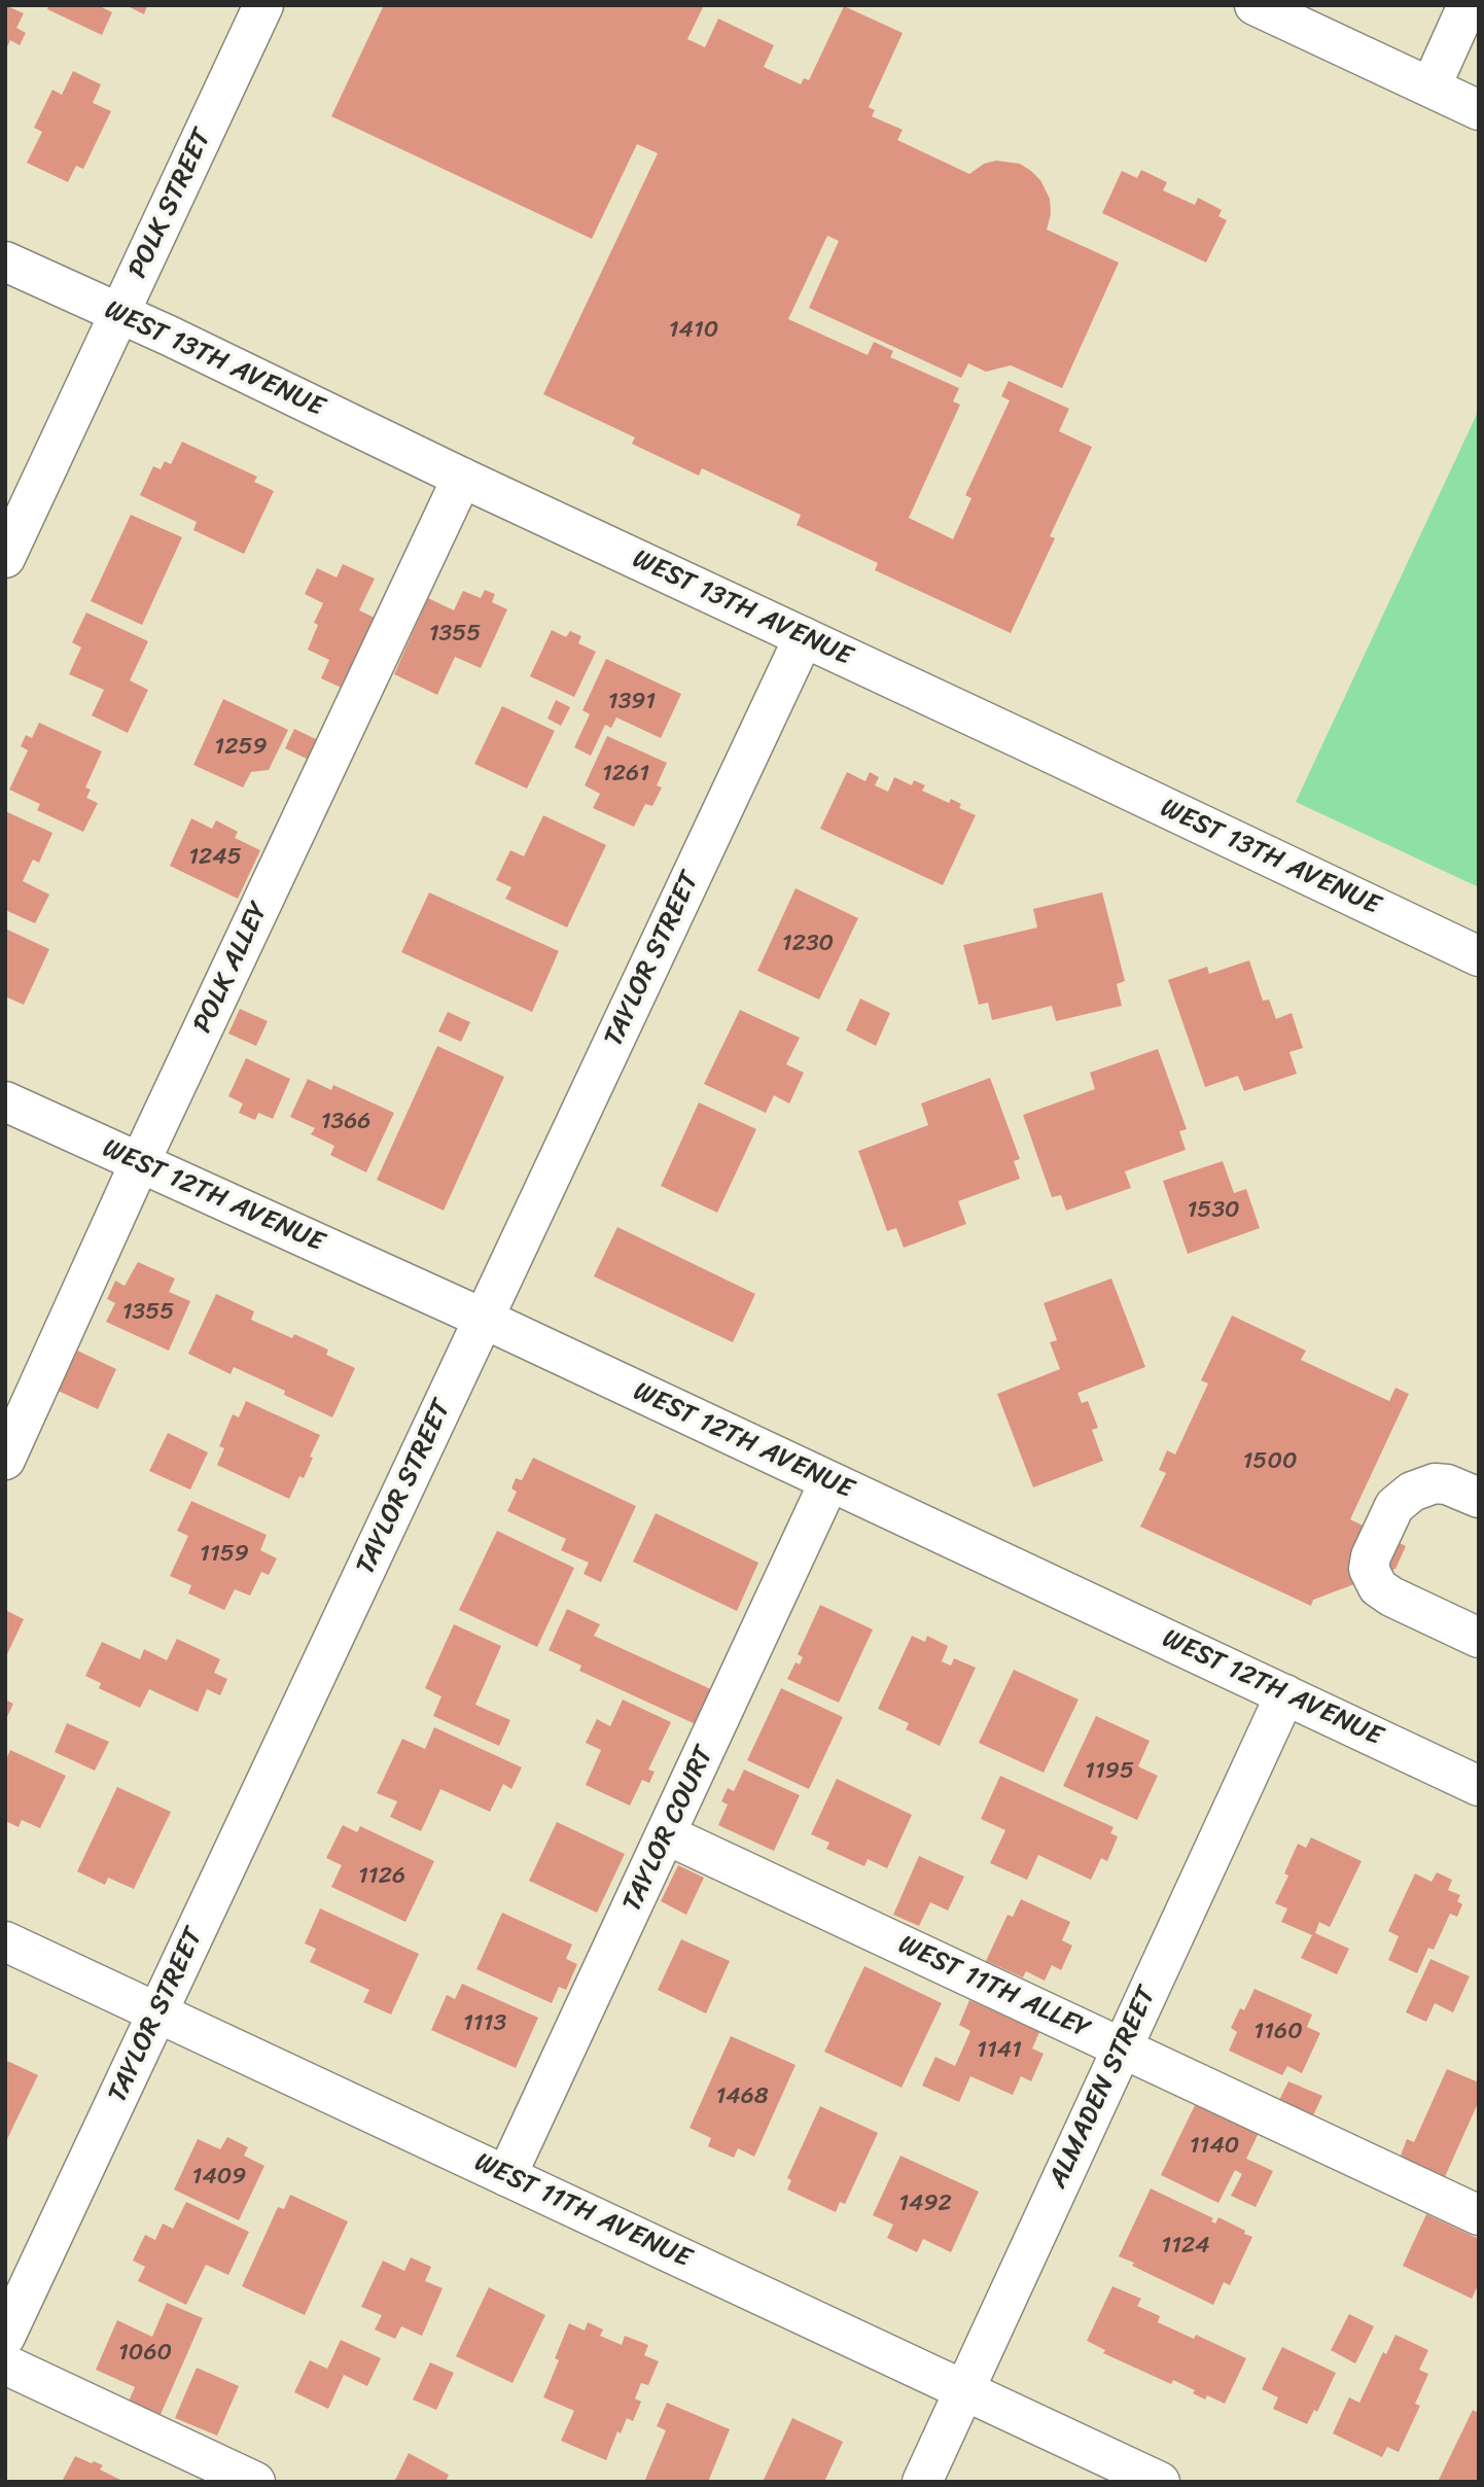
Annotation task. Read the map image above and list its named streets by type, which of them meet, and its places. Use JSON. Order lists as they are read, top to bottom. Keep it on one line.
{"streets":{"street":["POLK STREET","WEST 13TH AVENUE","TAYLOR STREET","POLK ALLEY","WEST 12TH AVENUE","TAYLOR COURT","WEST 11TH ALLEY","ALMADEN STREET","WEST 11TH AVENUE"]},"crossings":[["POLK STREET","WEST 13TH AVENUE"],["WEST 13TH AVENUE","TAYLOR STREET"],["WEST 13TH AVENUE","POLK ALLEY"],["TAYLOR STREET","WEST 12TH AVENUE"],["TAYLOR STREET","WEST 11TH AVENUE"],["POLK ALLEY","WEST 12TH AVENUE"],["WEST 12TH AVENUE","TAYLOR COURT"],["WEST 12TH AVENUE","ALMADEN STREET"],["TAYLOR COURT","WEST 11TH ALLEY"],["TAYLOR COURT","WEST 11TH AVENUE"],["WEST 11TH ALLEY","ALMADEN STREET"],["ALMADEN STREET","WEST 11TH AVENUE"]],"house_numbers":["1410","1355","1391","1259","1261","1245","1230","1366","1530","1355","1500","1159","1195","1126","1113","1160","1141","1468","1140","1409","1492","1124","1060"]}
